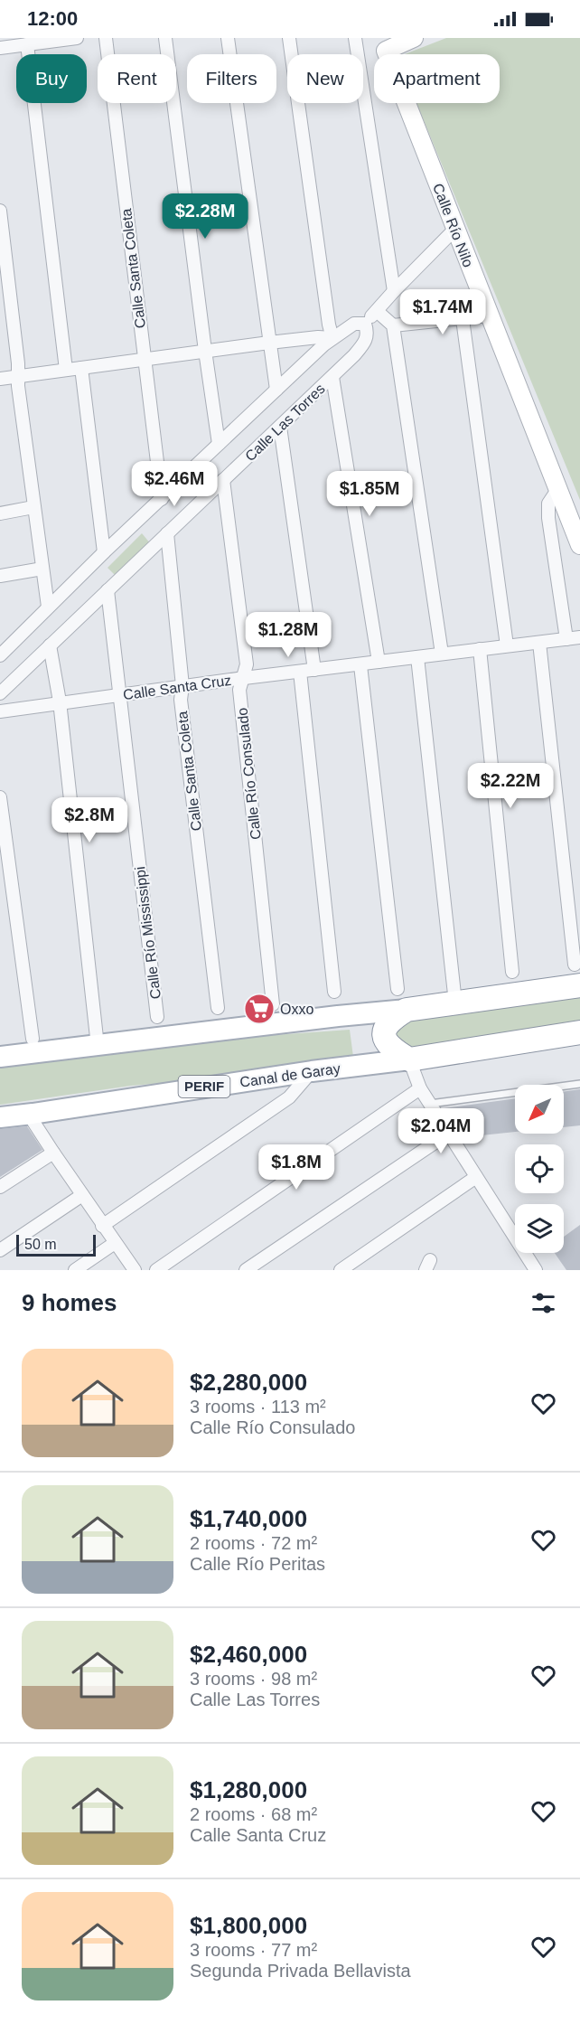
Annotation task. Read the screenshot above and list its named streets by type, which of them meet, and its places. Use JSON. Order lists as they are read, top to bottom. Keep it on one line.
{"streets":{"highway":["Canal de Garay","PERIF"],"street":["Calle Río Nilo","Calle Santa Coleta","Calle Las Torres","Calle Santa Cruz","Calle Río Consulado","Calle Río Mississippi"]},"crossings":[["Calle Santa Coleta","Calle Las Torres"],["Calle Santa Coleta","Calle Santa Cruz"],["Calle Las Torres","Calle Río Consulado"],["Calle Las Torres","Calle Río Mississippi"],["Calle Santa Cruz","Calle Río Consulado"],["Calle Santa Cruz","Calle Río Mississippi"]],"places":{"supermarket":["Oxxo"]},"scale_bar":"50 m","north":"bottom left","page":{"status":"12:00","chip":["Buy","Rent","Filters","New","Apartment"],"price":["$2.28M","$1.74M","$2.46M","$1.85M","$1.28M","$2.22M","$2.8M","$2.04M","$1.8M"],"scale":"50 m","heading":"9 homes","list":[{"name":"$2,280,000","note":"3 rooms · 113 m² · Calle Río Consulado"},{"name":"$1,740,000","note":"2 rooms · 72 m² · Calle Río Peritas"},{"name":"$2,460,000","note":"3 rooms · 98 m² · Calle Las Torres"},{"name":"$1,280,000","note":"2 rooms · 68 m² · Calle Santa Cruz"},{"name":"$1,800,000","note":"3 rooms · 77 m² · Segunda Privada Bellavista"}]}}
